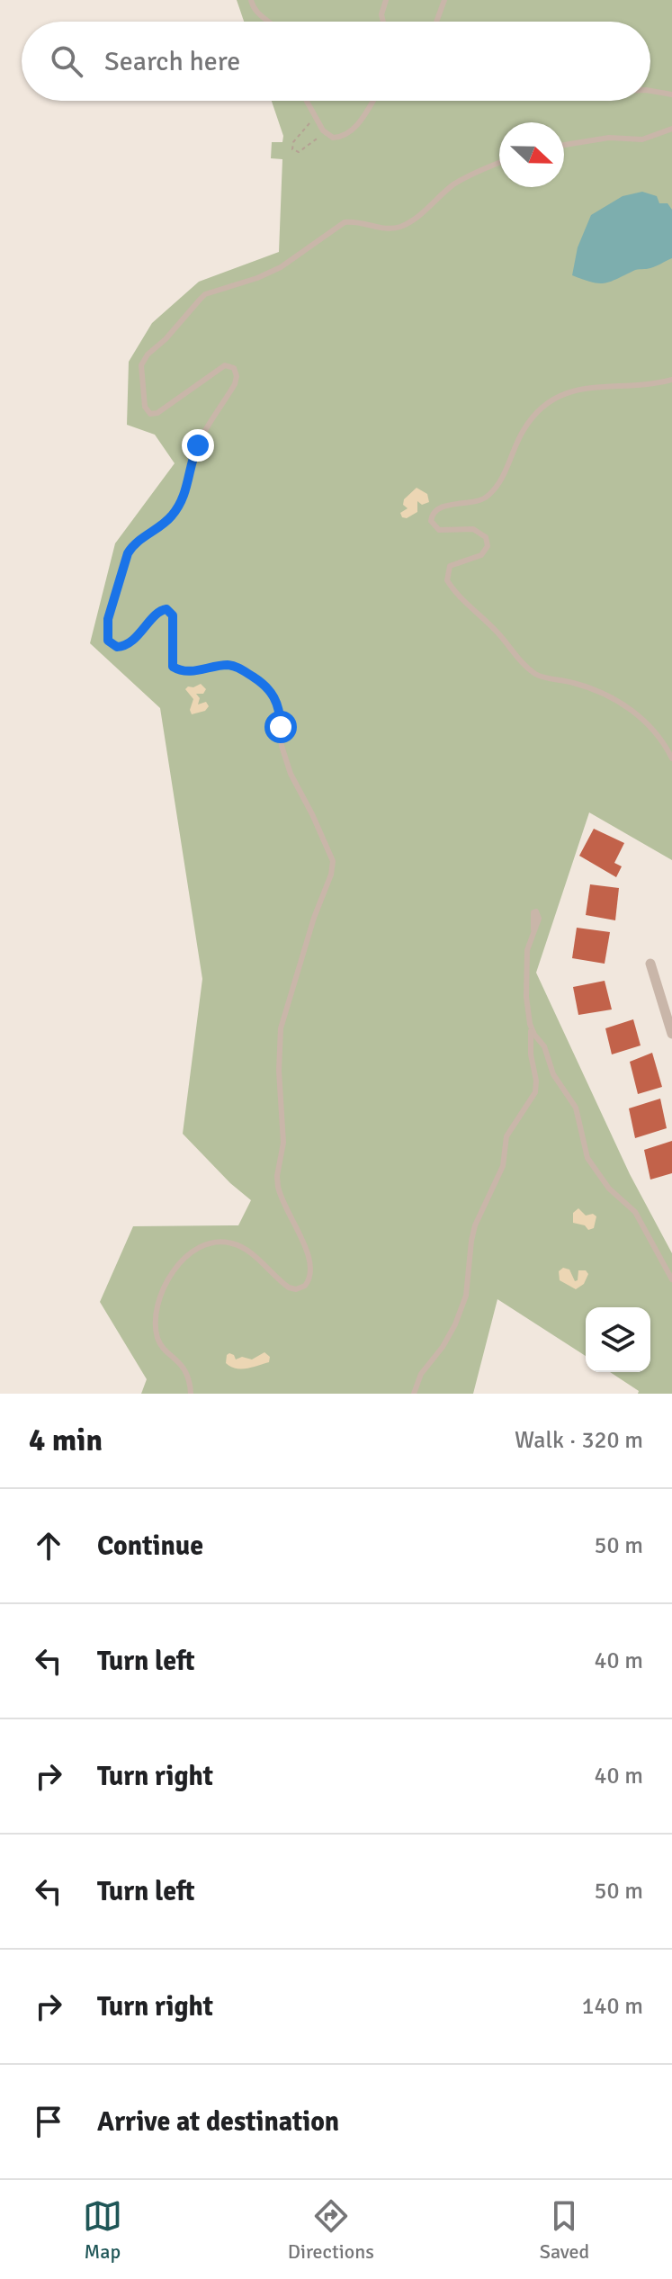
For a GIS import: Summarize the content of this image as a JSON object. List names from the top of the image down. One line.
{"north":"right","page":{"search":"Search here","heading":["4 min","Walk · 320 m"],"list":[["Continue","50 m"],["Turn left","40 m"],["Turn right","40 m"],["Turn left","50 m"],["Turn right","140 m"],"Arrive at destination"],"nav":["Map","Directions","Saved"]}}
